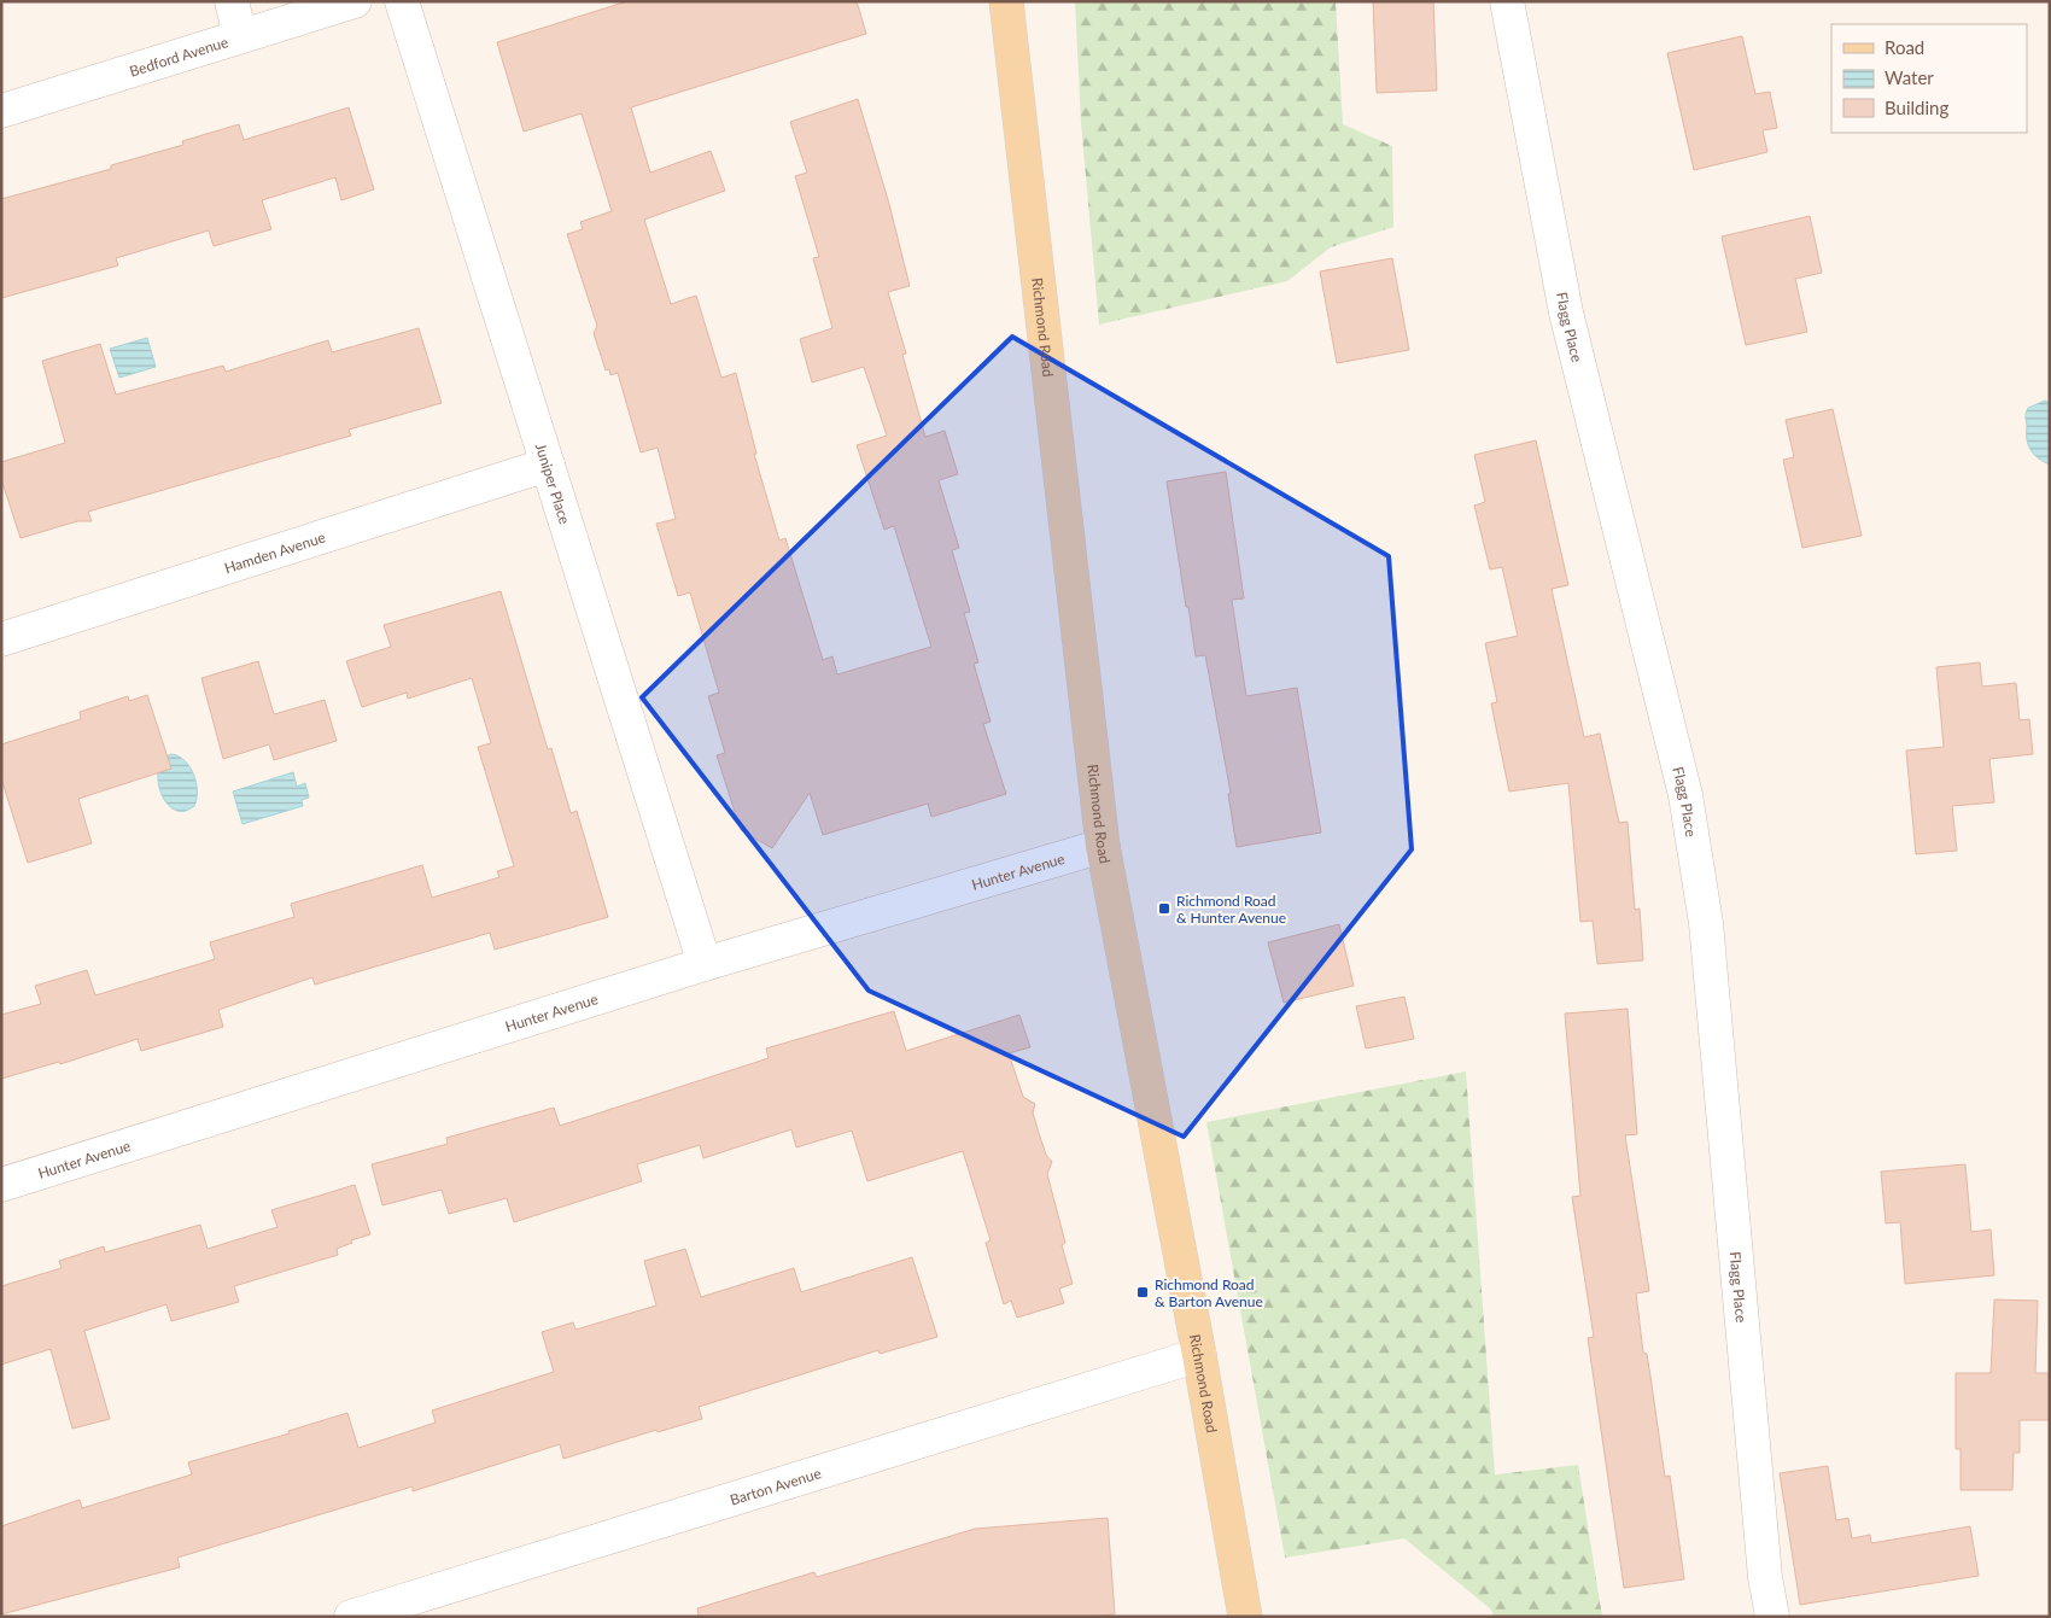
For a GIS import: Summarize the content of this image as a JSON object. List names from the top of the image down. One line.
{"streets":{"main road":["Richmond Road"],"street":["Bedford Avenue","Flagg Place","Juniper Place","Hamden Avenue","Hunter Avenue","Barton Avenue"]},"crossings":[["Richmond Road","Hunter Avenue"],["Richmond Road","Barton Avenue"],["Juniper Place","Hamden Avenue"],["Juniper Place","Hunter Avenue"]],"places":{"transit":["Richmond Road & Hunter Avenue","Richmond Road & Barton Avenue"]},"legend":["Road","Water","Building"]}
